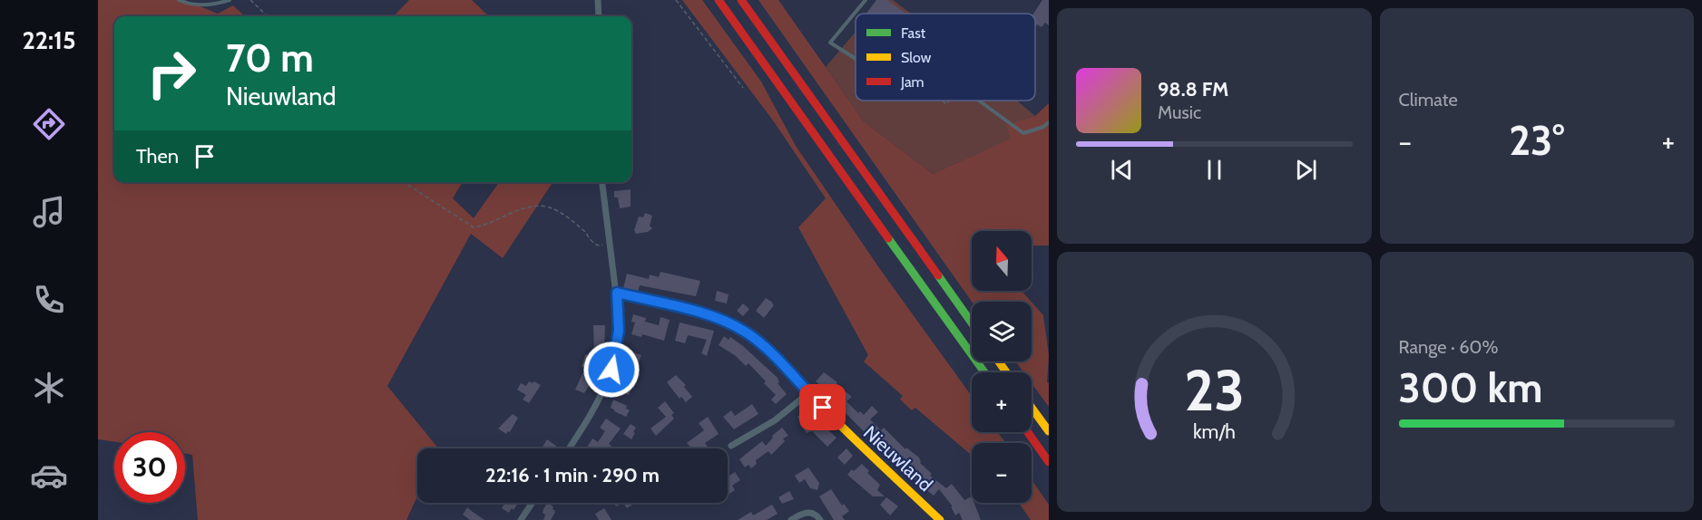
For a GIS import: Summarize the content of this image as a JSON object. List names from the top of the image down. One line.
{"streets":{"main road":["Nieuwland"]},"legend":["Fast","Slow","Jam"],"north":"top","page":{"tabs":"22:15","tile":["Climate",["Range · 60%","300 km"]],"turn":["70 m","Nieuwland"],"song":["98.8 FM","Music"],"heat":["−","23°","+"],"then":"Then","map_buttons":["+","−"],"limit":"30","trip":"22:16 · 1 min · 290 m","gauge":["23","km/h"]}}
